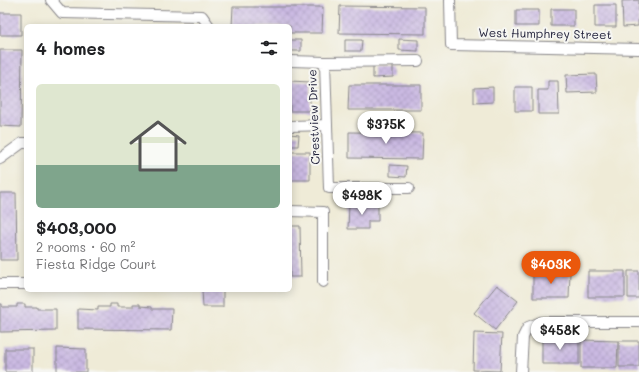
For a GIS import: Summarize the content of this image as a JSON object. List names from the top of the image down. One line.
{"streets":{"street":["West Humphrey Street","Crestview Drive"]},"page":{"heading":"4 homes","list":[{"name":"$403,000","note":"2 rooms · 60 m² · Fiesta Ridge Court"}],"price":["$375K","$498K","$403K","$458K"]}}
